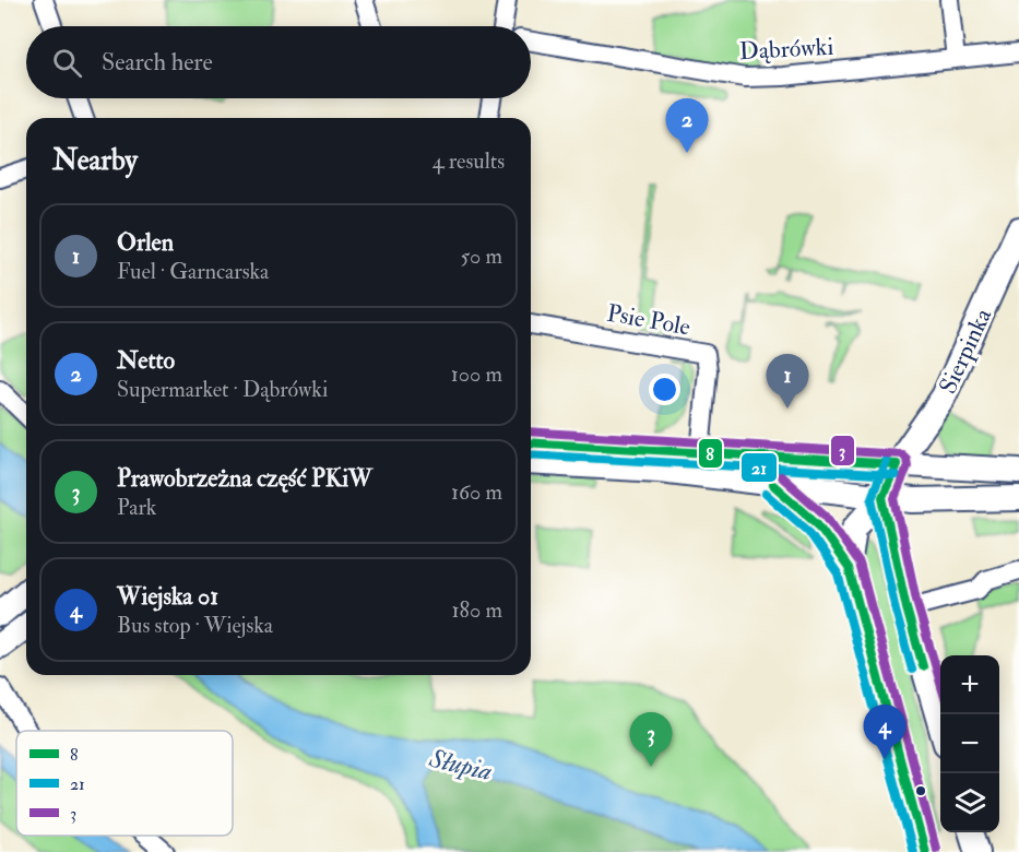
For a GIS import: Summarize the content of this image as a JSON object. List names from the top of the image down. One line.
{"streets":{"main road":["Sierpinka"],"street":["Dąbrówki","Psie Pole"]},"water":["Słupia"],"lines":["transit line 3","transit line 8","transit line 21"],"legend":["8","21","3"],"page":{"search":"Search here","pins":["2","1","4","3"],"heading":["Nearby","4 results"],"list":[{"mark":"1","name":"Orlen","note":"Fuel · Garncarska","value":"50 m"},{"mark":"2","name":"Netto","note":"Supermarket · Dąbrówki","value":"100 m"},{"mark":"3","name":"Prawobrzeżna część PKiW","note":"Park","value":"160 m"},{"mark":"4","name":"Wiejska 01","note":"Bus stop · Wiejska","value":"180 m"}],"map_buttons":["+","−"]}}
